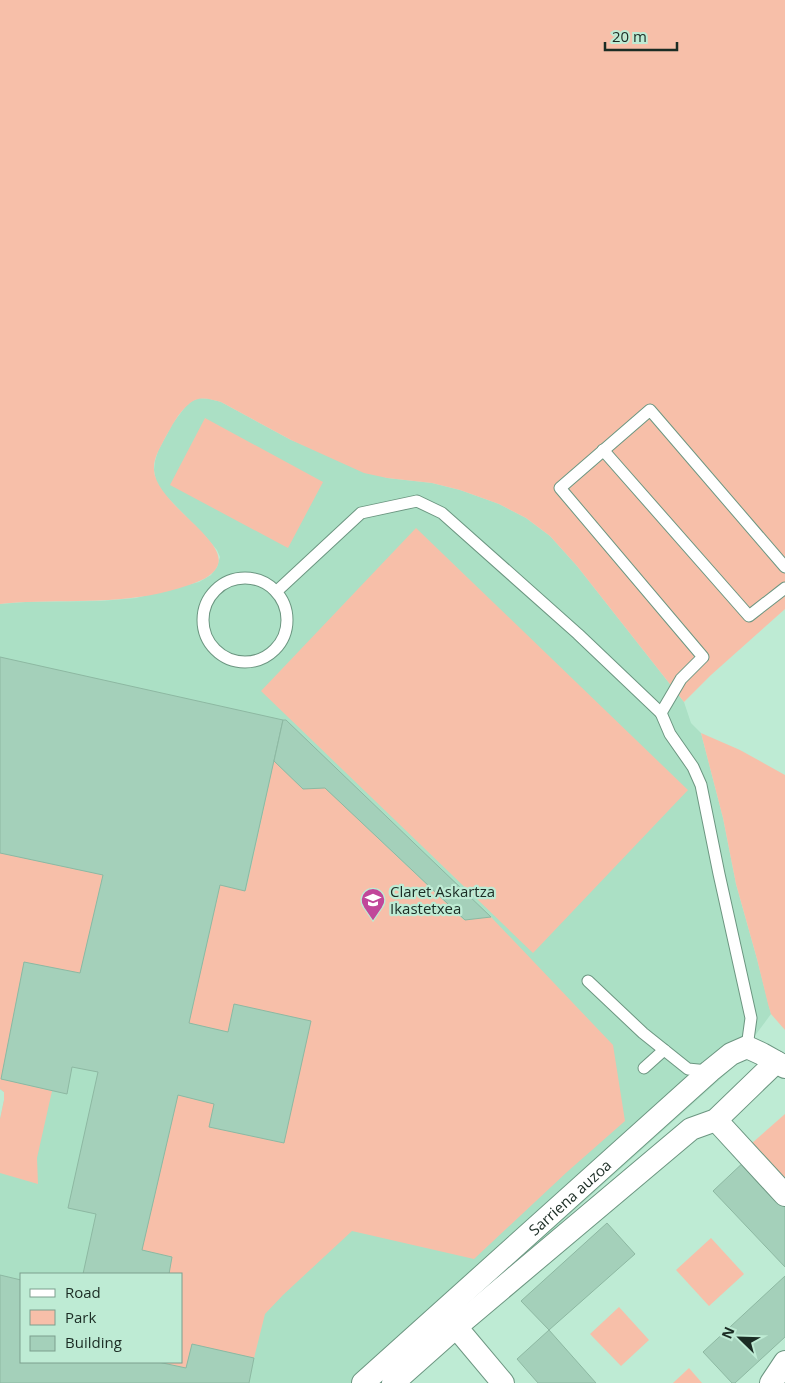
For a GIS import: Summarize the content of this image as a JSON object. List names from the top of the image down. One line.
{"streets":{"street":["Sarriena auzoa"]},"places":{"school or university":["Claret Askartza Ikastetxea"]},"legend":["Road","Park","Building"],"scale_bar":"20 m","north":"top left"}
